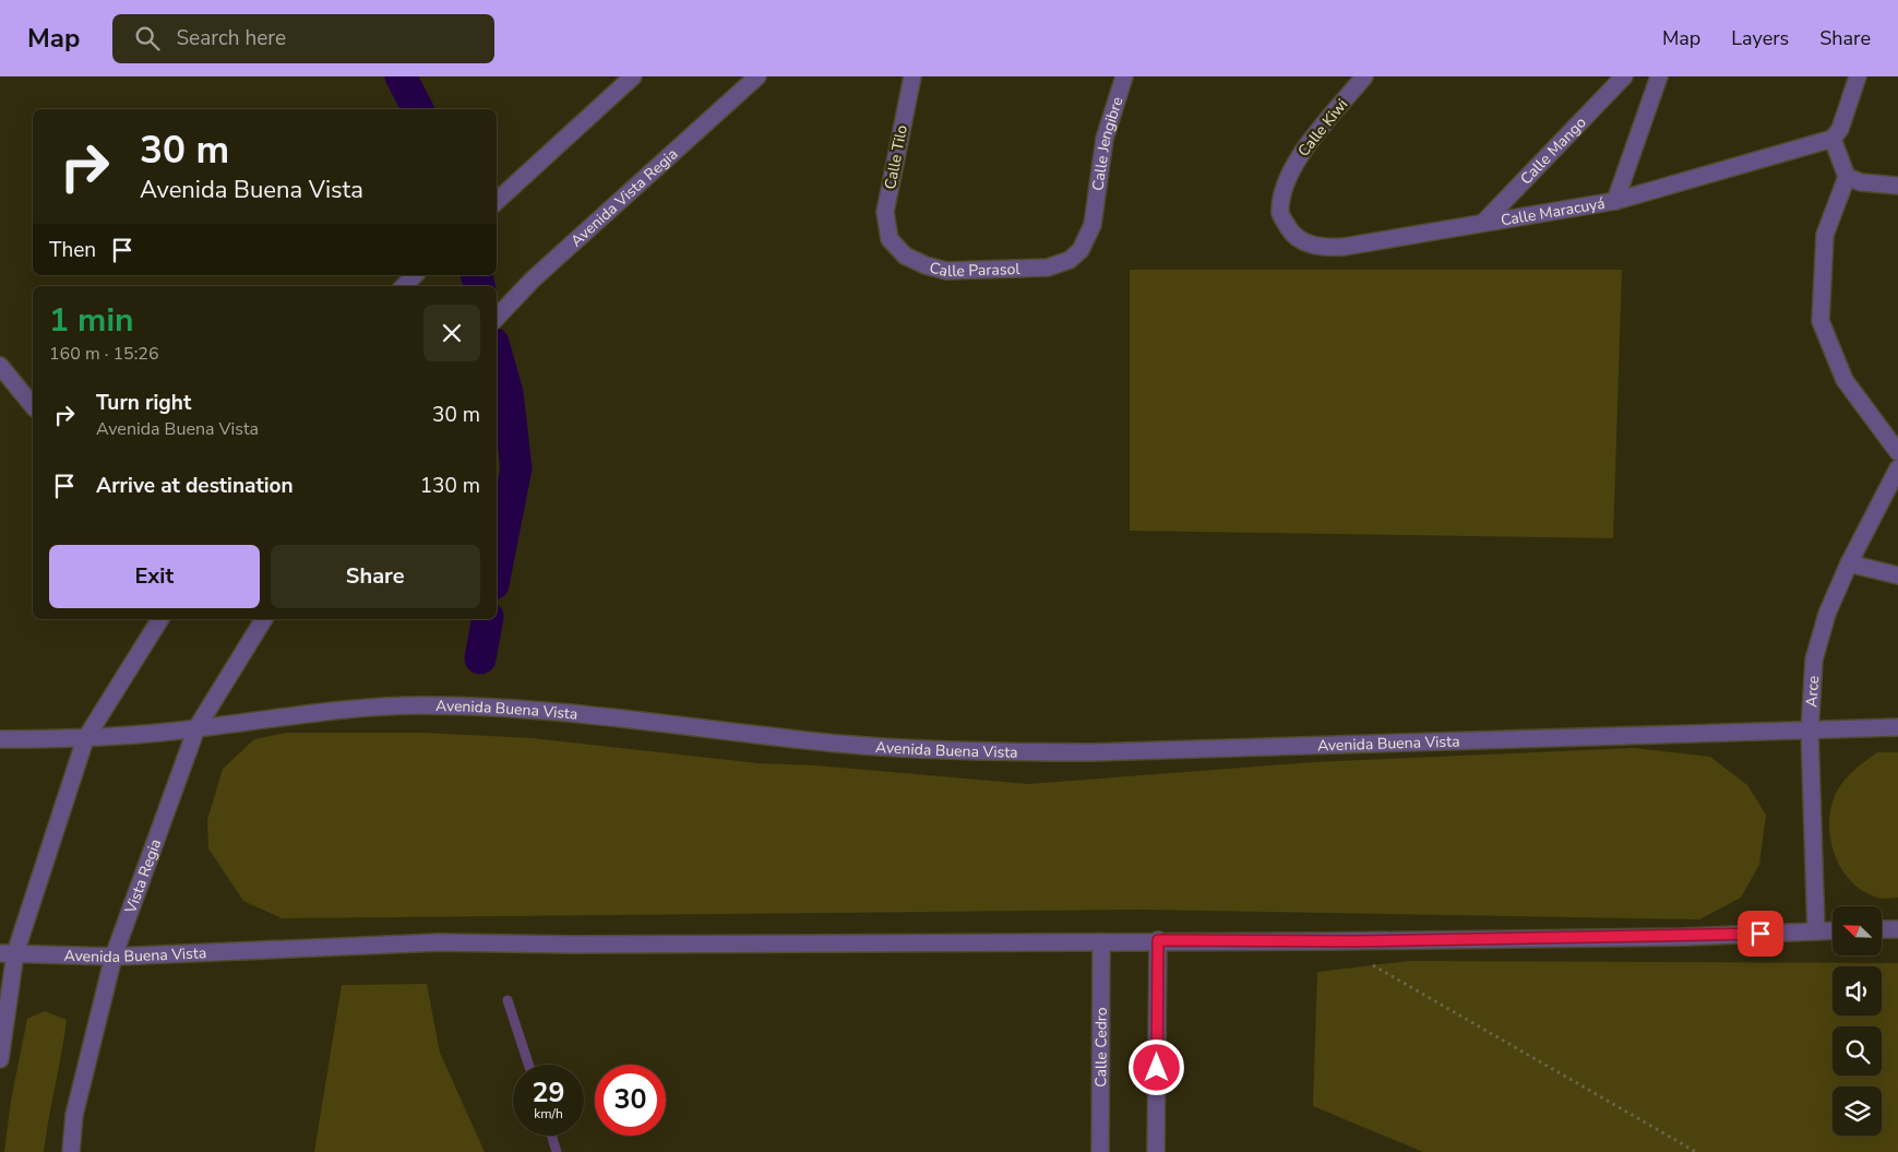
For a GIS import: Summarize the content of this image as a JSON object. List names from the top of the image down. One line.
{"streets":{"street":["Calle Kiwi","Calle Jengibre","Calle Mango","Calle Tilo","Avenida Vista Regia","Calle Maracuyá","Calle Parasol","Arce","Avenida Buena Vista","Vista Regia","Calle Cedro"]},"crossings":[["Calle Kiwi","Calle Maracuyá"],["Calle Jengibre","Calle Parasol"],["Calle Mango","Calle Maracuyá"],["Calle Tilo","Calle Parasol"],["Arce","Avenida Buena Vista"],["Avenida Buena Vista","Vista Regia"],["Avenida Buena Vista","Calle Cedro"]],"north":"top left","page":{"header":"Map","search":"Search here","nav":["Map","Layers","Share"],"turn":["30 m","Avenida Buena Vista"],"then":"Then","heading":["1 min","160 m · 15:26"],"list":[{"name":"Turn right","note":"Avenida Buena Vista","value":"30 m"},{"name":"Arrive at destination","value":"130 m"}],"buttons":["Exit","Share"],"speed":"29 km/h","limit":"30"}}
